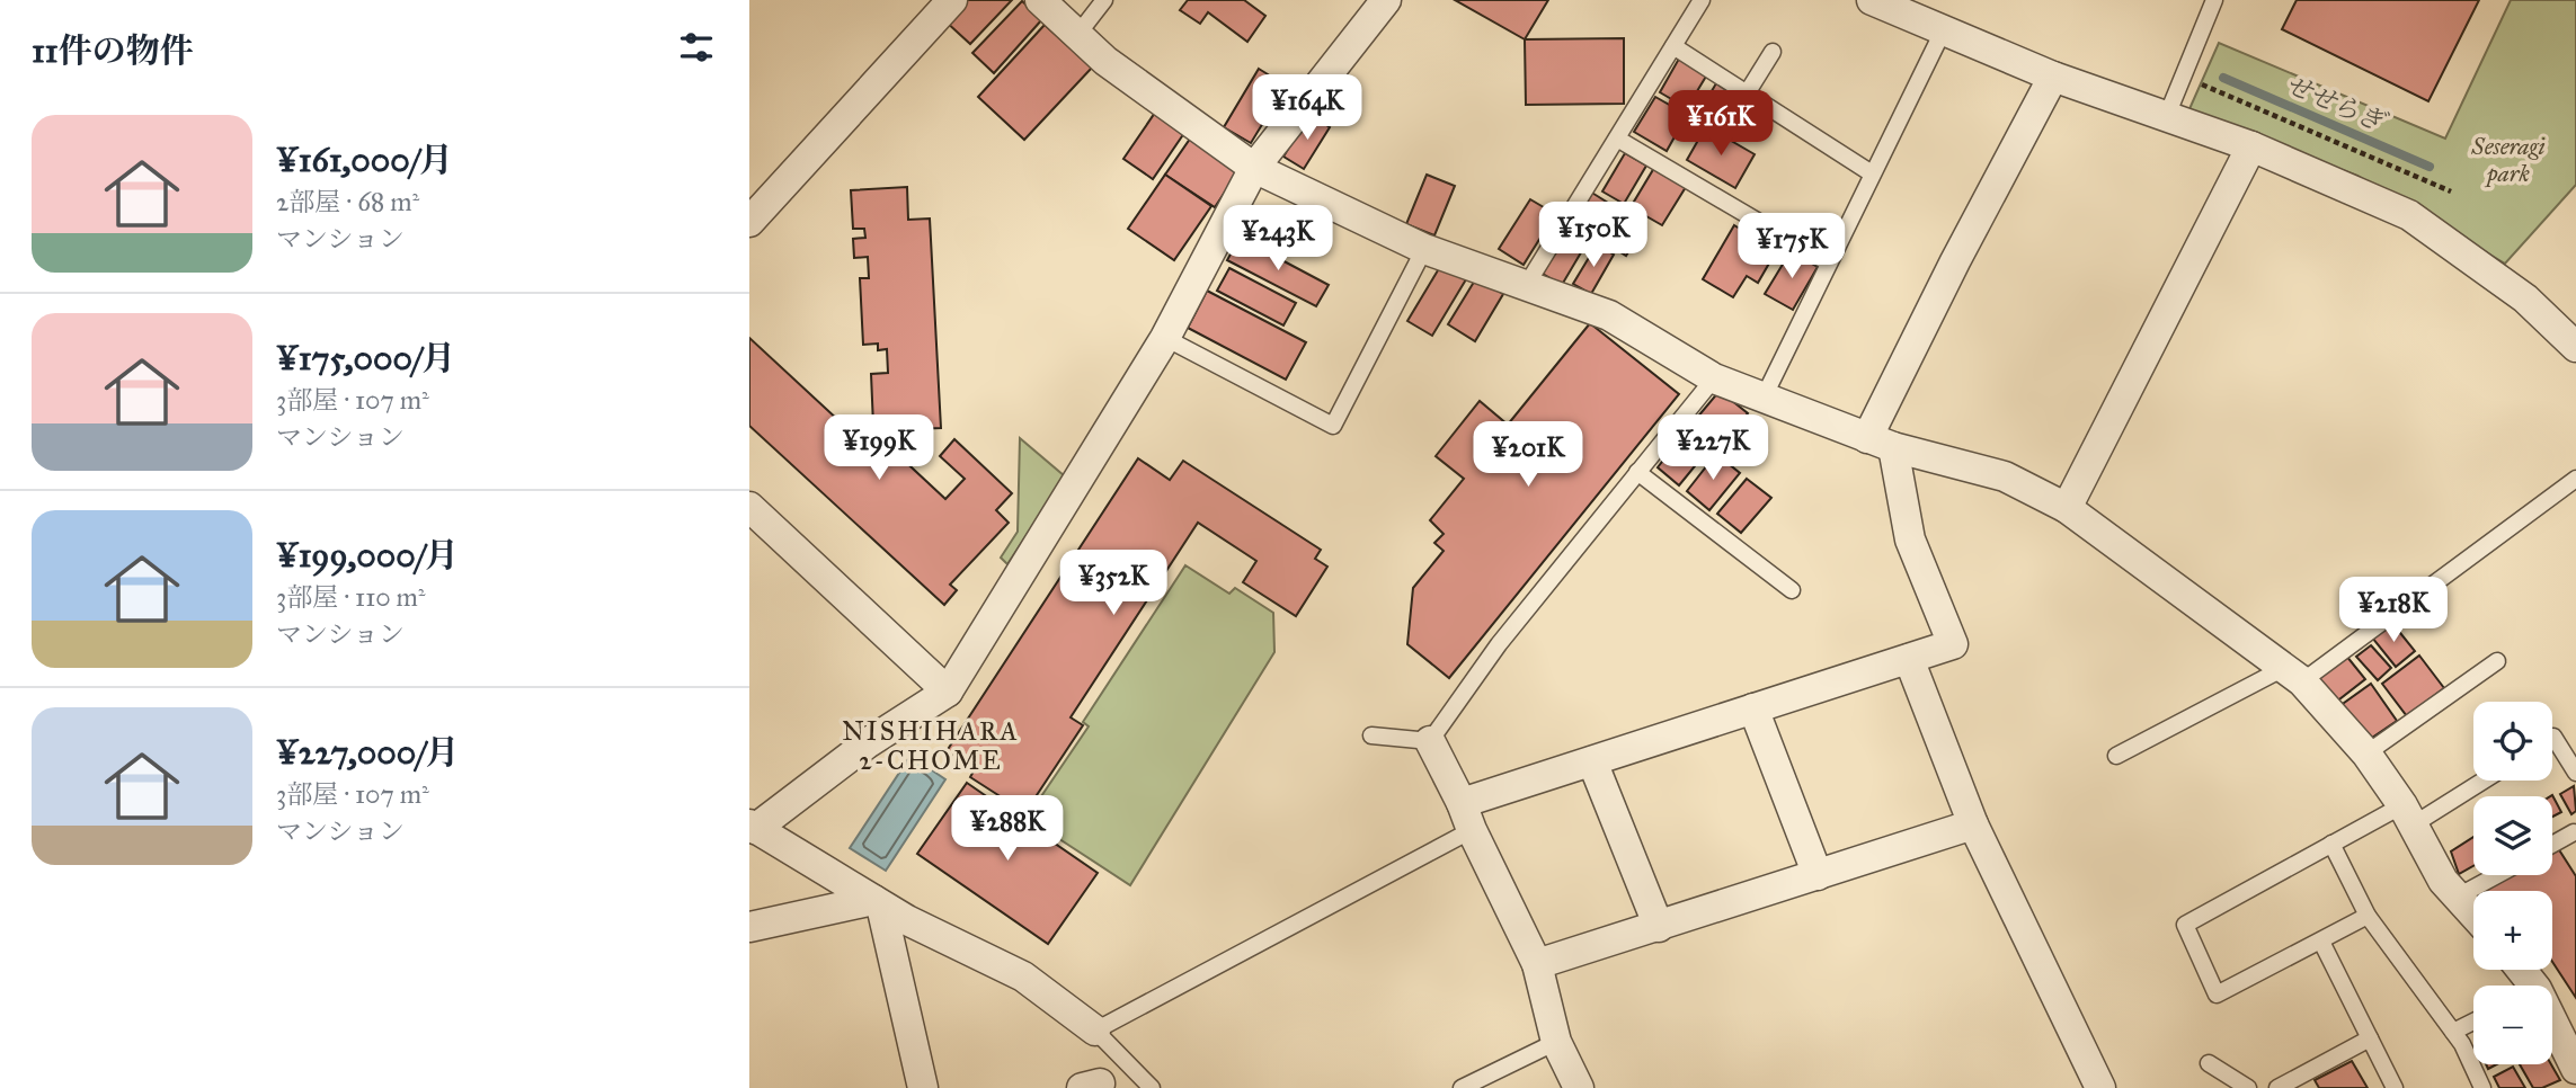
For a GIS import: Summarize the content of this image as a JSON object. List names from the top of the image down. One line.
{"districts":["NISHIHARA 2-CHOME"],"water":["せせらぎ"],"parks":["Seseragi park"],"page":{"heading":"11件の物件","price":["¥164K","¥161K","¥150K","¥243K","¥175K","¥199K","¥227K","¥201K","¥352K","¥218K","¥288K"],"list":[{"name":"¥161,000/月","note":"2部屋 · 68 m² · マンション"},{"name":"¥175,000/月","note":"3部屋 · 107 m² · マンション"},{"name":"¥199,000/月","note":"3部屋 · 110 m² · マンション"},{"name":"¥227,000/月","note":"3部屋 · 107 m² · マンション"}],"map_buttons":["+","−"]}}
